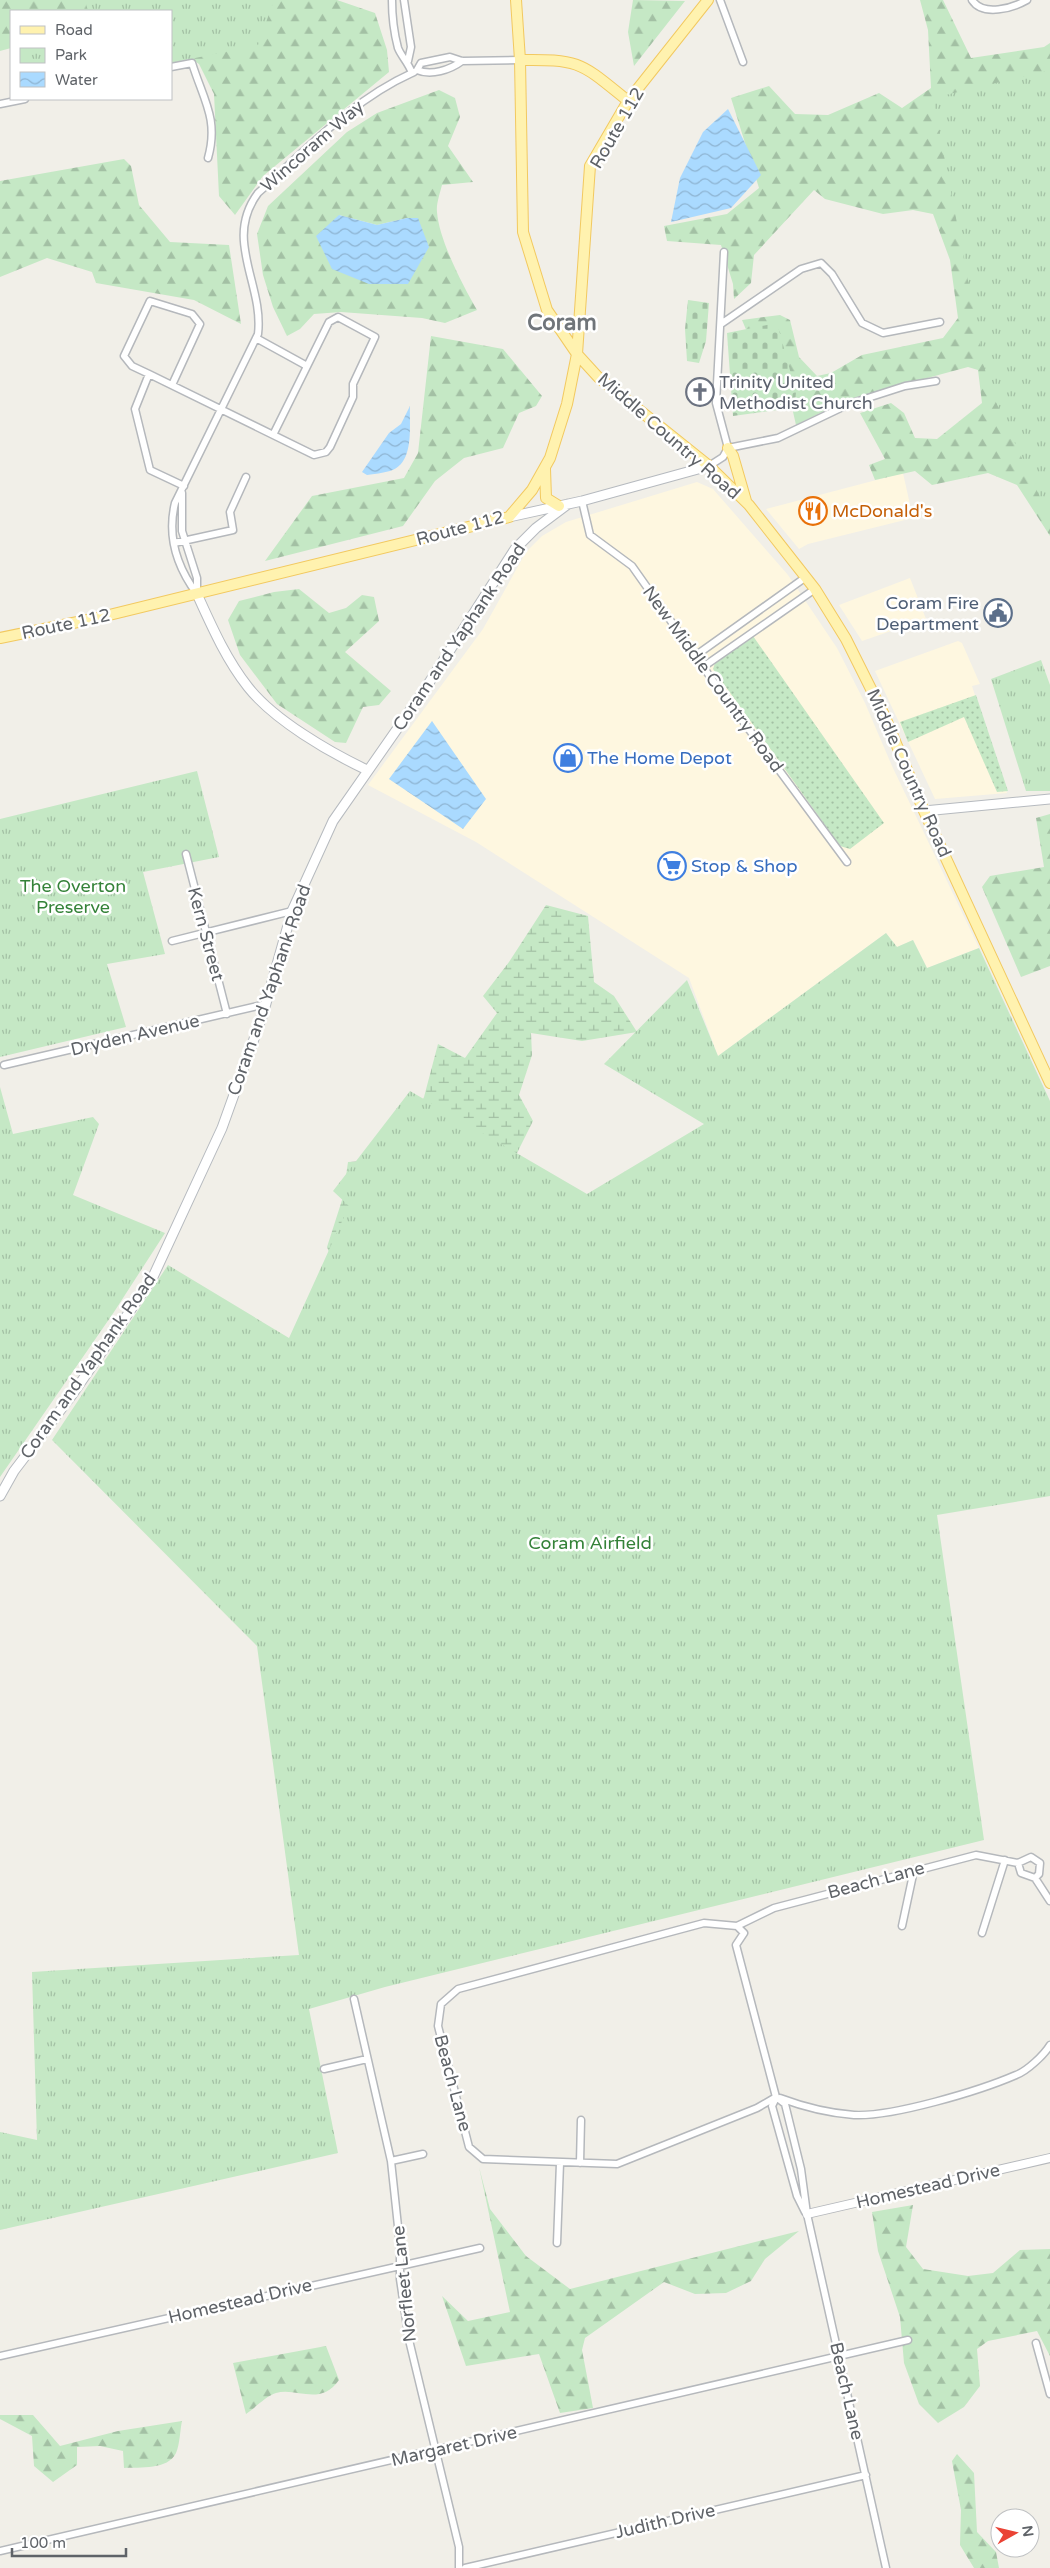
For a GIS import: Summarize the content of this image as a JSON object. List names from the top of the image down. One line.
{"streets":{"main road":["Route 112","Middle Country Road","Coram and Yaphank Road"],"street":["Wincoram Way","New Middle Country Road","Kern Street","Dryden Avenue","Beach Lane","Homestead Drive","Norfleet Lane","Margaret Drive","Judith Drive"]},"crossings":[["Route 112","Wincoram Way"],["Route 112","Middle Country Road"],["Wincoram Way","Middle Country Road"],["Coram and Yaphank Road","Dryden Avenue"],["Kern Street","Dryden Avenue"],["Beach Lane","Homestead Drive"],["Beach Lane","Margaret Drive"],["Beach Lane","Judith Drive"],["Homestead Drive","Norfleet Lane"],["Norfleet Lane","Margaret Drive"]],"districts":["Coram"],"parks":["The Overton Preserve","Coram Airfield"],"places":{"church":["Trinity United Methodist Church"],"restaurant":["McDonald's"],"public building":["Coram Fire Department"],"shop":["The Home Depot"],"supermarket":["Stop & Shop"]},"legend":["Road","Park","Water"],"scale_bar":"100 m","north":"right"}
